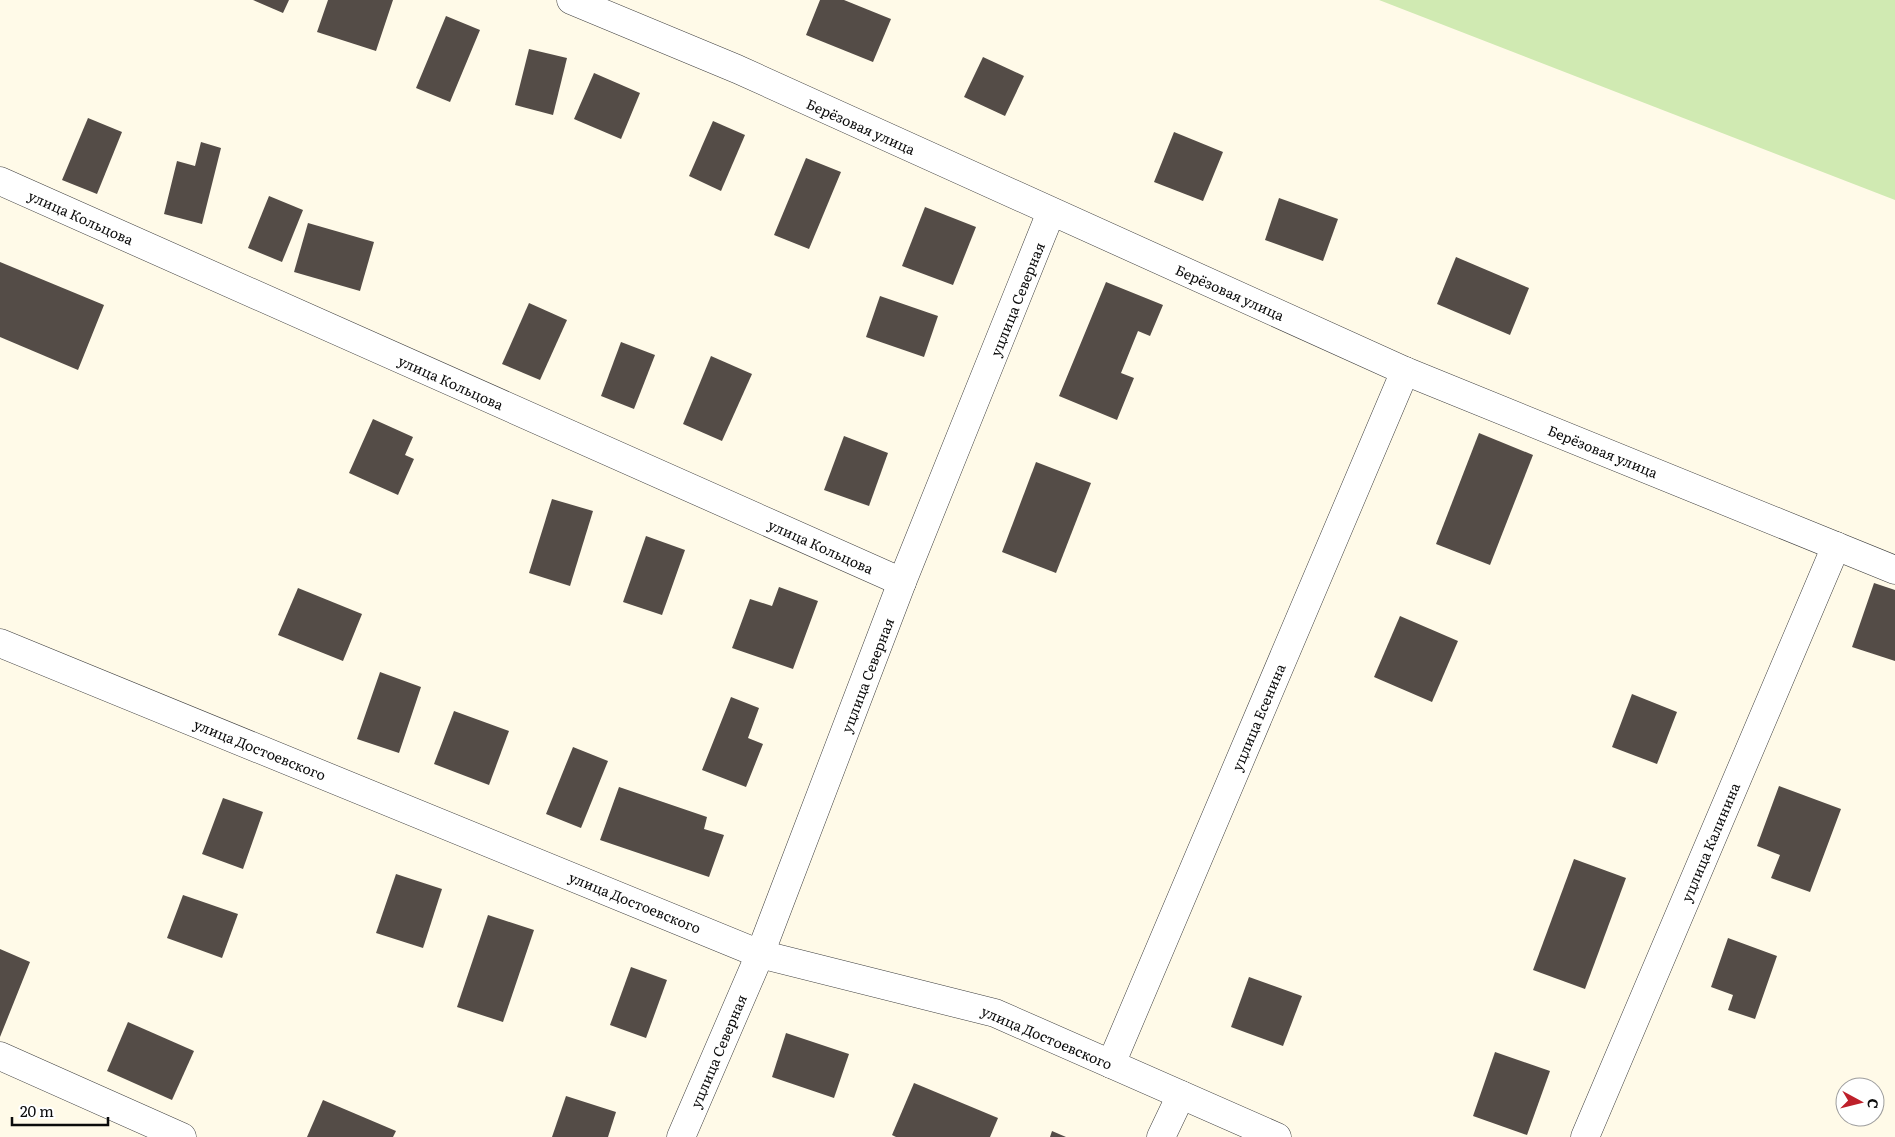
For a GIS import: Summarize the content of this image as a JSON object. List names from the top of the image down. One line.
{"streets":{"street":["Берёзовая улица","улица Кольцова","уцлица Северная","уцлица Есенина","улица Достоевского","уцлица Калинина"]},"crossings":[["Берёзовая улица","уцлица Северная"],["Берёзовая улица","уцлица Есенина"],["Берёзовая улица","уцлица Калинина"],["улица Кольцова","уцлица Северная"],["уцлица Северная","улица Достоевского"],["уцлица Есенина","улица Достоевского"]],"scale_bar":"20 m","north":"right"}
